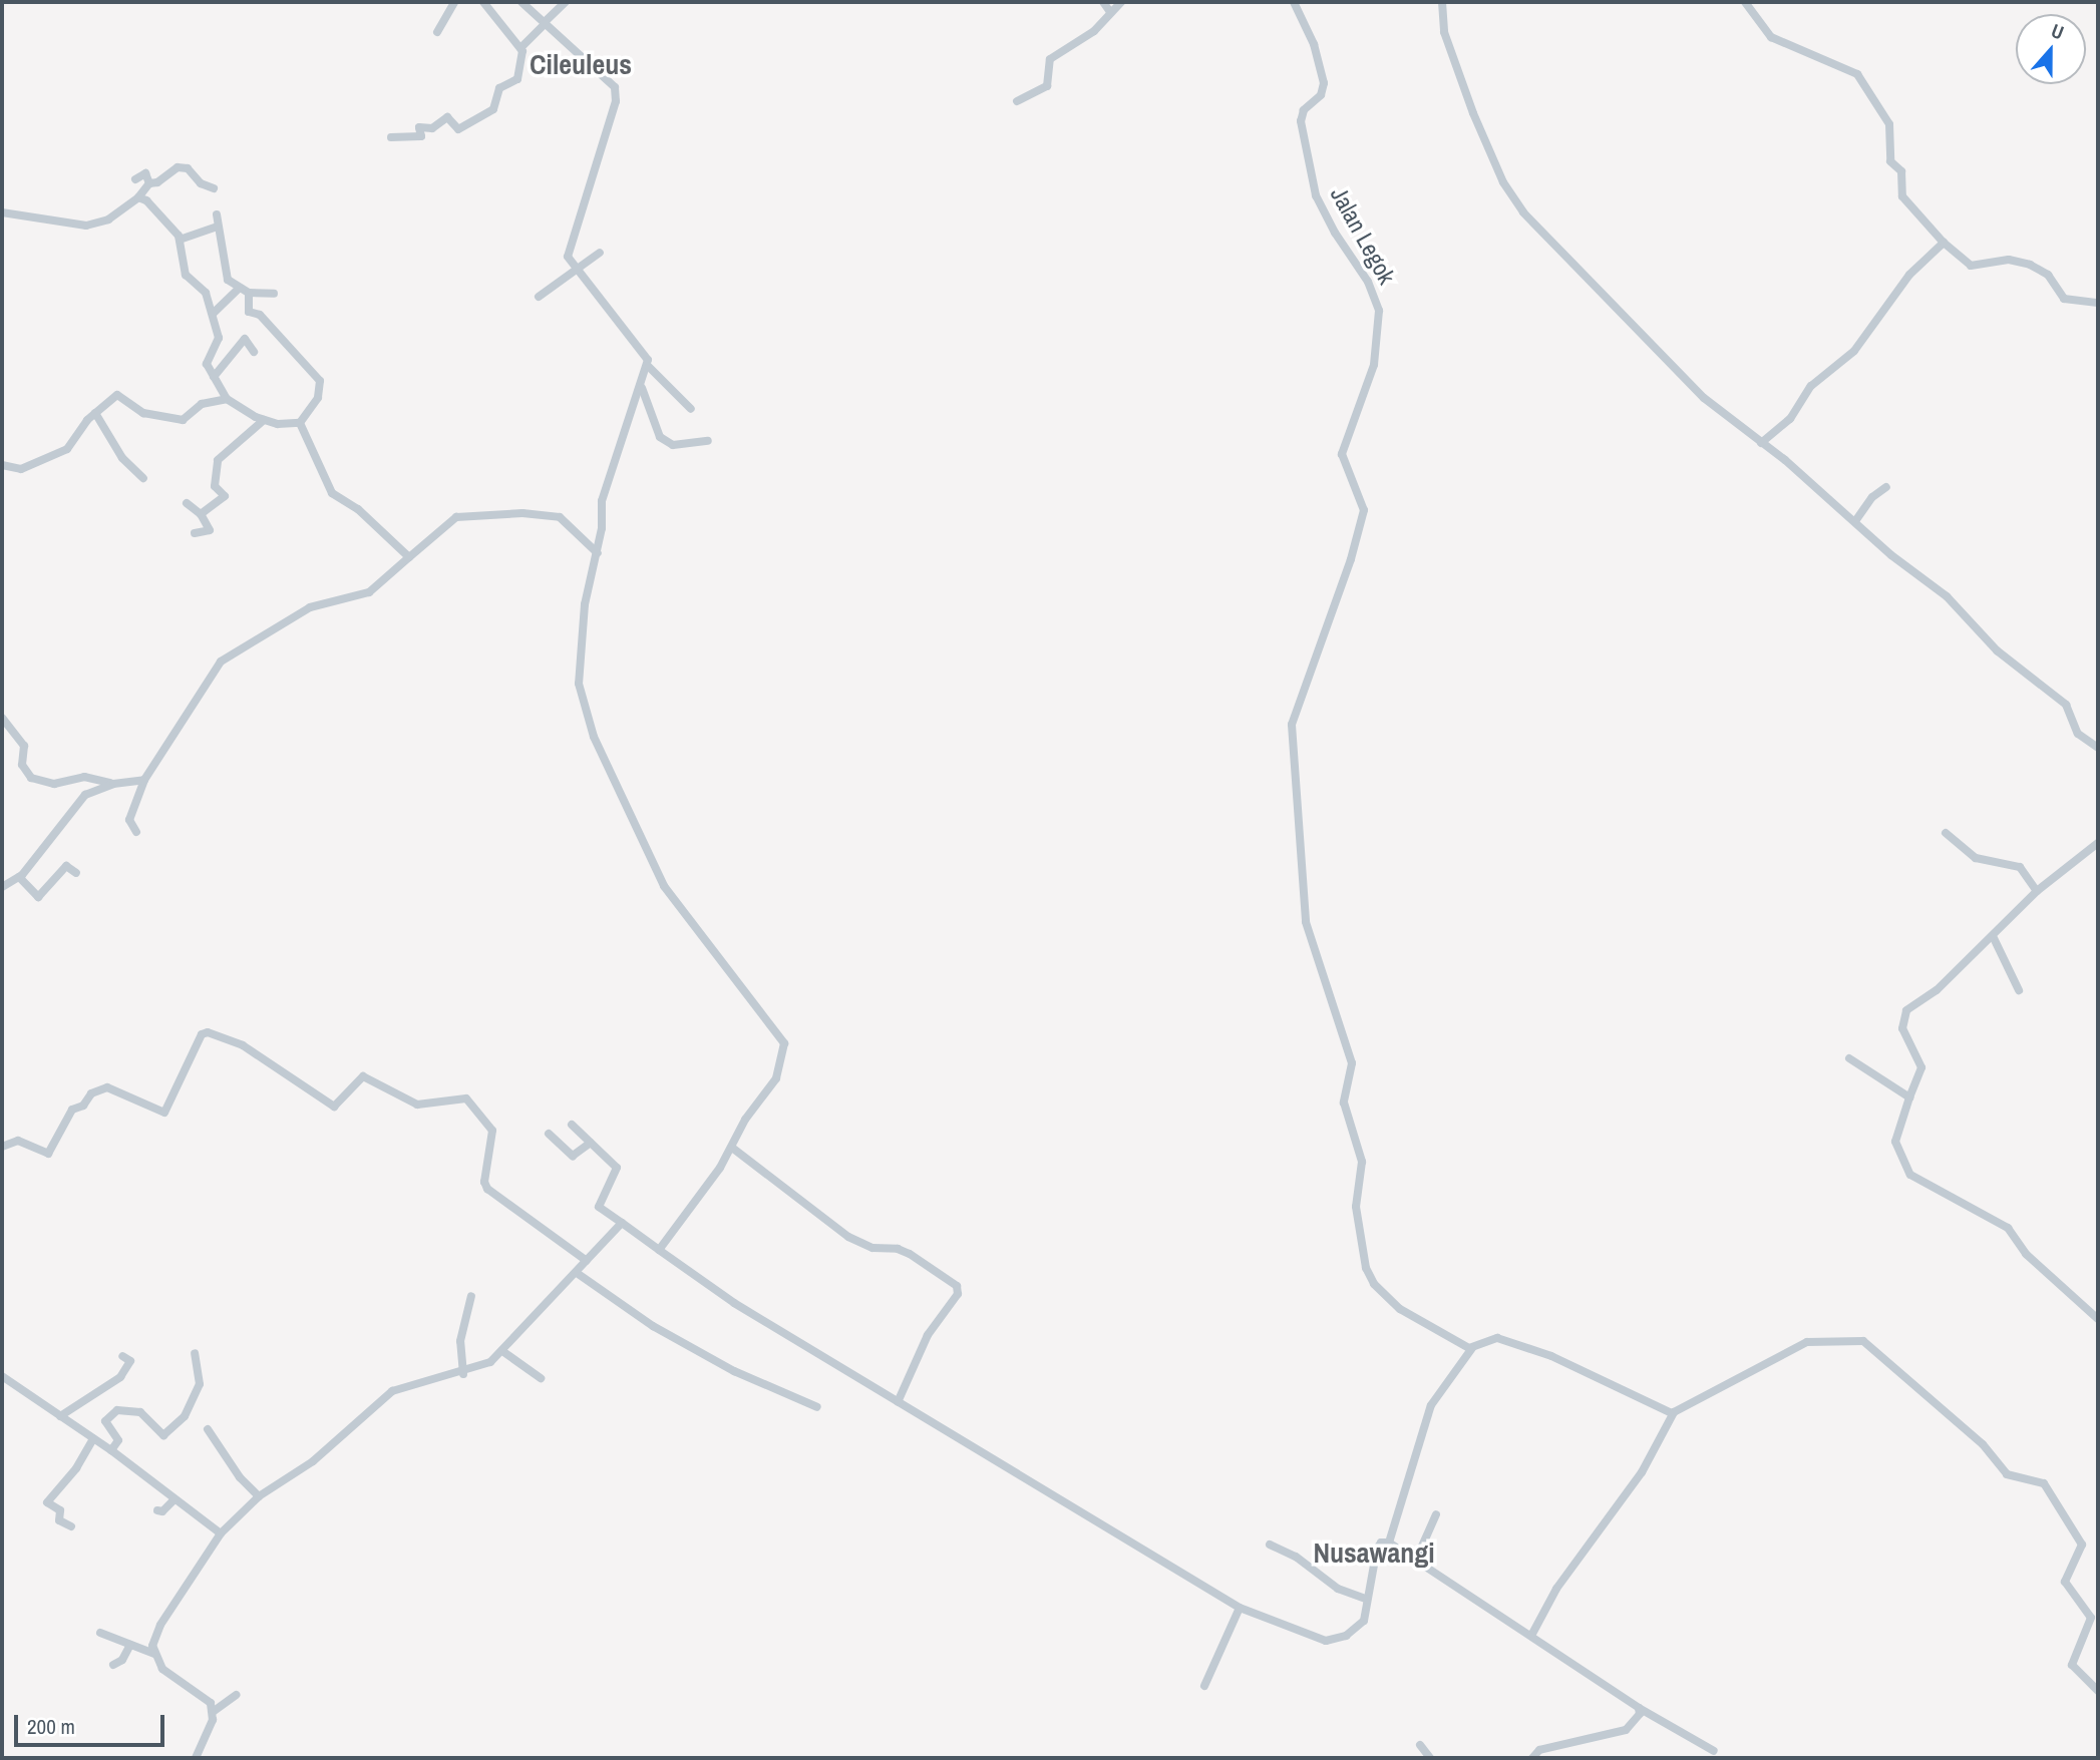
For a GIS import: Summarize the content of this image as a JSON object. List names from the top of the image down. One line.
{"streets":{"street":["Jalan Legok"]},"districts":["Cileuleus","Nusawangi"],"scale_bar":"200 m","north":"top"}
